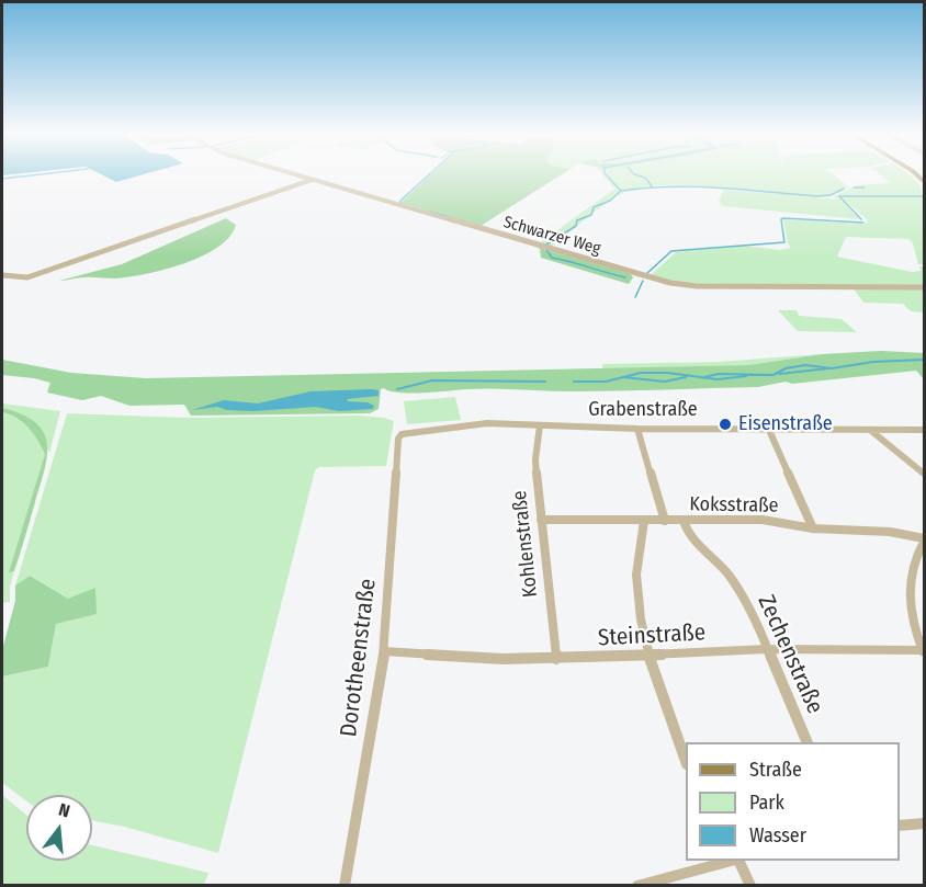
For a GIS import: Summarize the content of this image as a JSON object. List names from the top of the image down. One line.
{"streets":{"street":["Schwarzer Weg","Grabenstraße","Koksstraße","Kohlenstraße","Steinstraße","Zechenstraße","Dorotheenstraße"]},"crossings":[["Grabenstraße","Kohlenstraße"],["Grabenstraße","Dorotheenstraße"],["Koksstraße","Kohlenstraße"],["Koksstraße","Zechenstraße"],["Kohlenstraße","Steinstraße"],["Steinstraße","Zechenstraße"],["Steinstraße","Dorotheenstraße"]],"places":["Eisenstraße"],"legend":["Straße","Park","Wasser"],"north":"top"}
